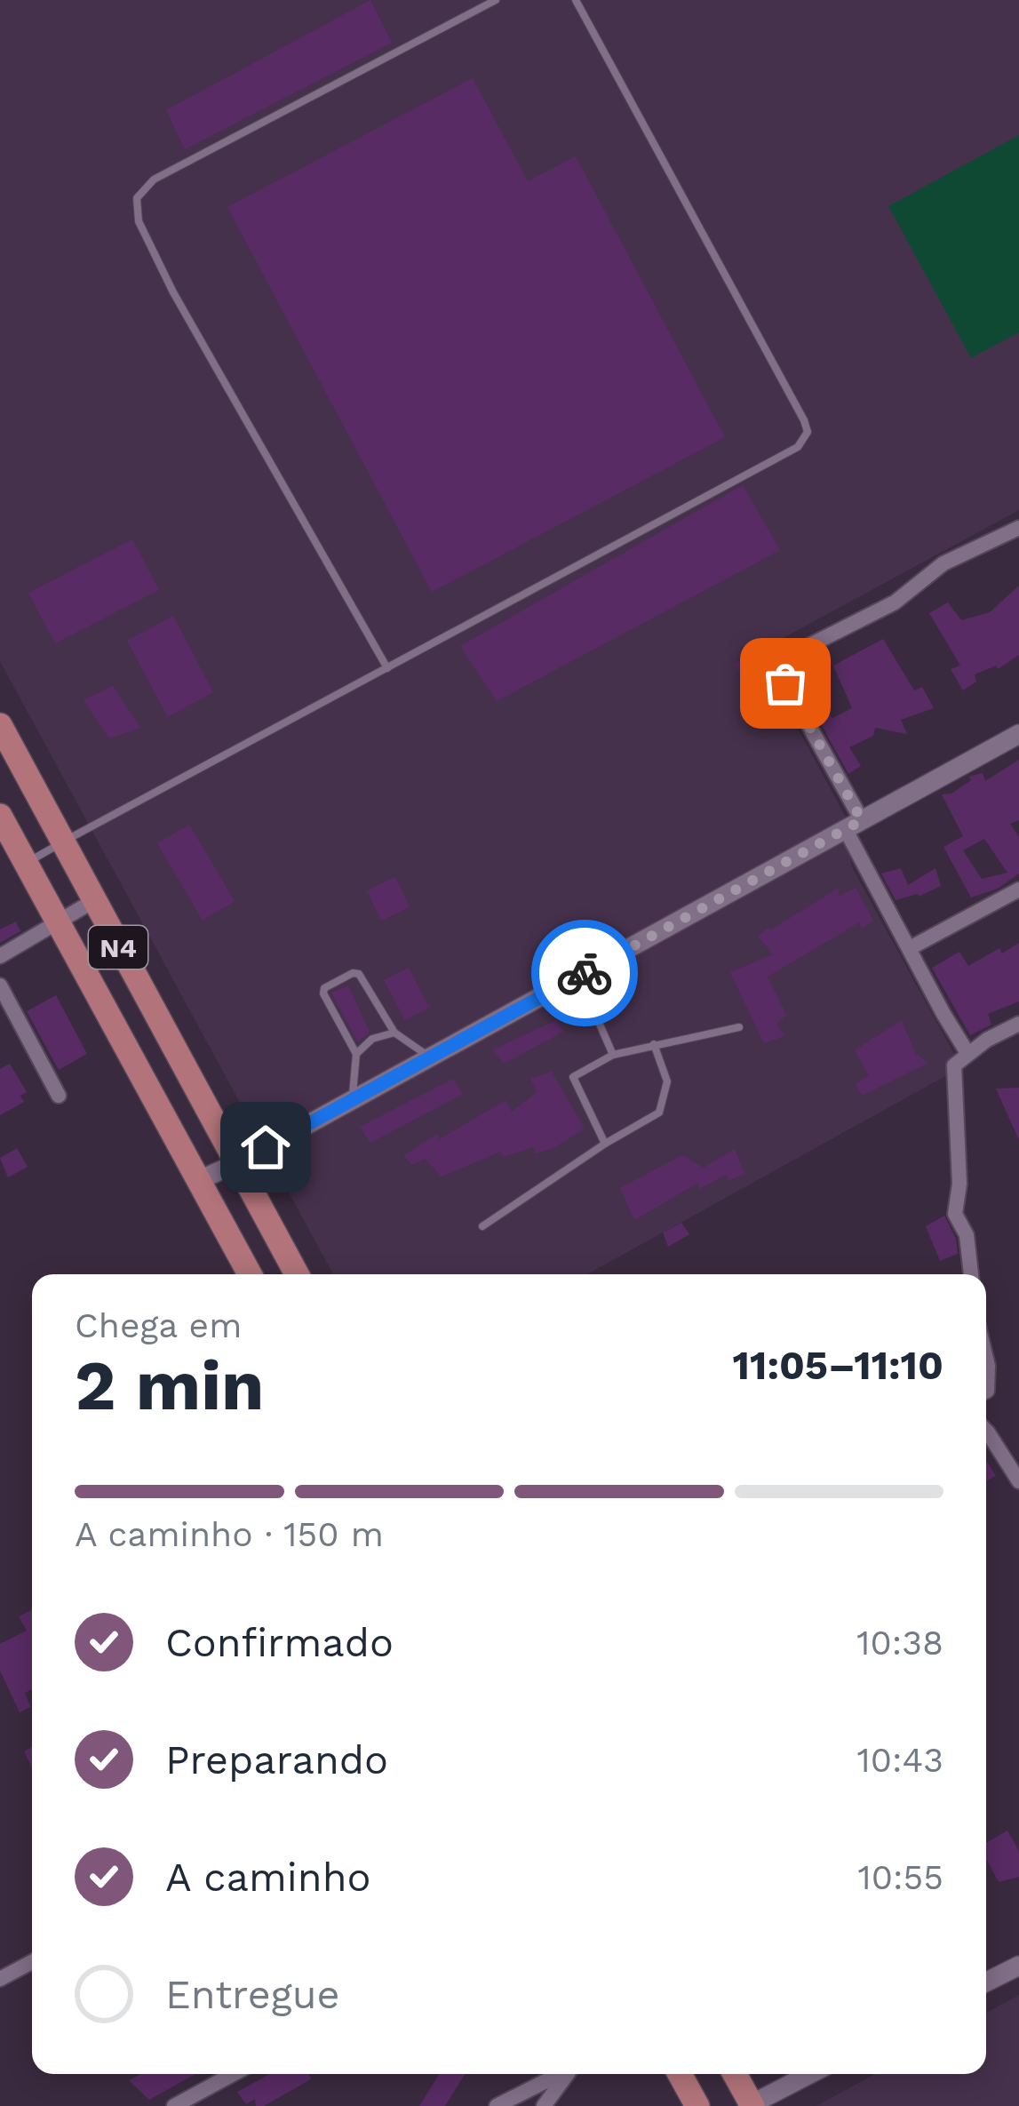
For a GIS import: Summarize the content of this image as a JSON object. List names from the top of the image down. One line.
{"streets":{"highway":["N4"]},"page":{"heading":["2 min","Chega em","11:05–11:10"],"bar":"A caminho · 150 m","list":[["Confirmado","10:38"],["Preparando","10:43"],["A caminho","10:55"],"Entregue"]}}
